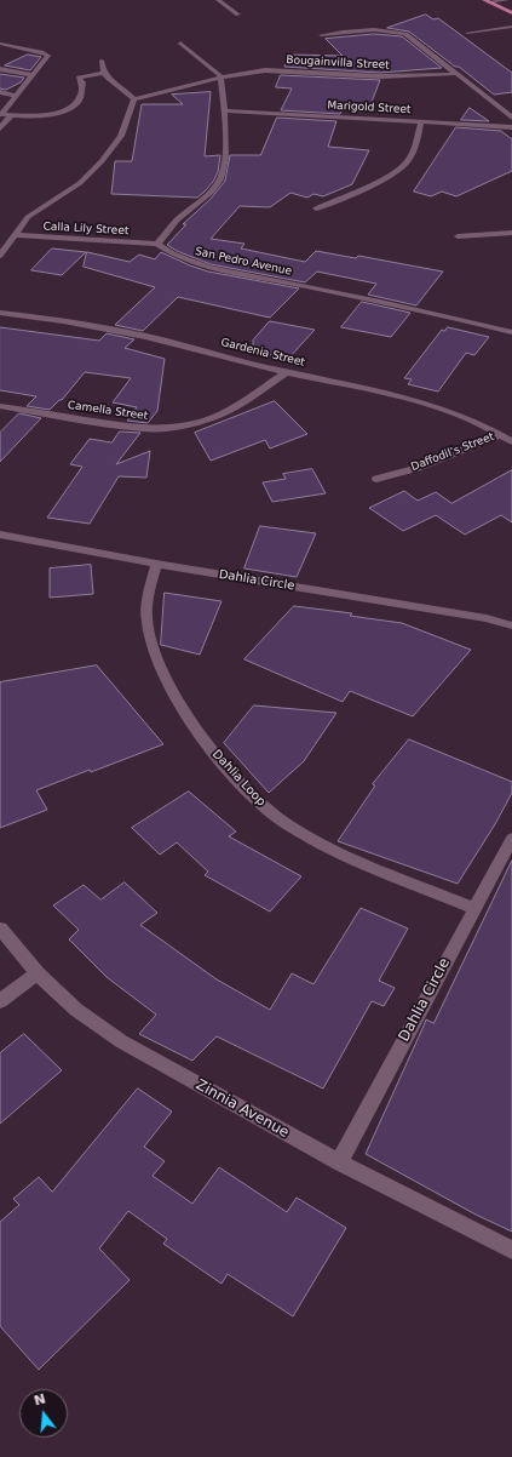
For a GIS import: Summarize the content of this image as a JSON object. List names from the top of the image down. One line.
{"streets":{"street":["Bougainvilla Street","Marigold Street","Calla Lily Street","San Pedro Avenue","Gardenia Street","Camella Street","Daffodil’s Street","Dahlia Circle","Dahlia Loop","Zinnia Avenue"]},"crossings":[["Calla Lily Street","San Pedro Avenue"],["Gardenia Street","Camella Street"],["Gardenia Street","Daffodil’s Street"],["Dahlia Circle","Dahlia Loop"],["Dahlia Circle","Zinnia Avenue"]],"north":"top"}
